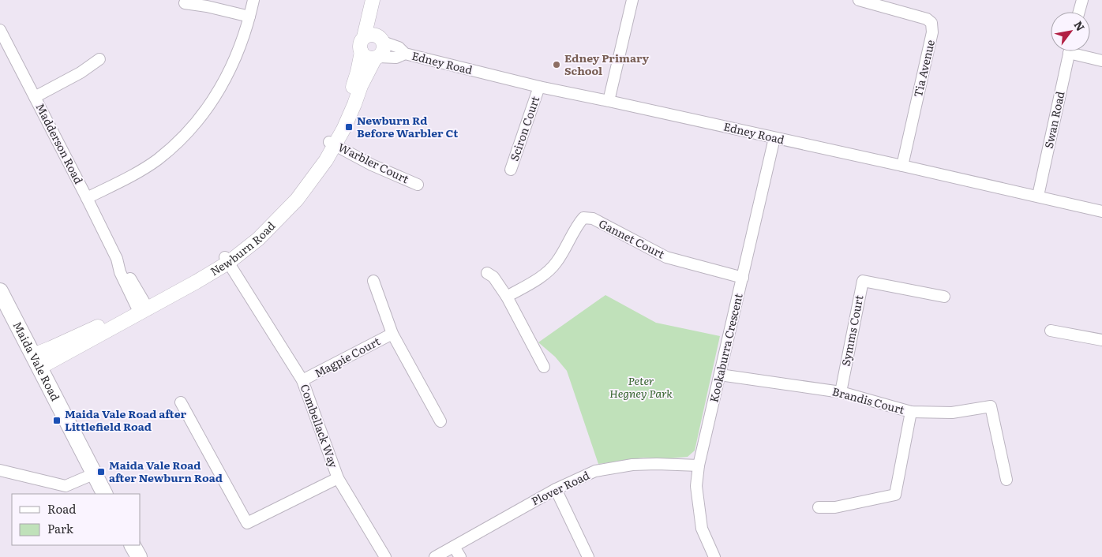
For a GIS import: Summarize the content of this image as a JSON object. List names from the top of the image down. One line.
{"streets":{"main road":["Maida Vale Road"],"street":["Edney Road","Tia Avenue","Swan Road","Sciron Court","Madderson Road","Warbler Court","Gannet Court","Newburn Road","Symms Court","Kookaburra Crescent","Magpie Court","Brandis Court","Combellack Way","Plover Road"]},"crossings":[["Edney Road","Tia Avenue"],["Edney Road","Swan Road"],["Edney Road","Sciron Court"],["Edney Road","Newburn Road"],["Edney Road","Kookaburra Crescent"],["Madderson Road","Newburn Road"],["Warbler Court","Newburn Road"],["Gannet Court","Kookaburra Crescent"],["Newburn Road","Maida Vale Road"],["Newburn Road","Combellack Way"],["Symms Court","Brandis Court"],["Kookaburra Crescent","Brandis Court"],["Kookaburra Crescent","Plover Road"],["Magpie Court","Combellack Way"]],"parks":["Peter Hegney Park"],"places":{"other":["Edney Primary School"],"transit":["Newburn Rd Before Warbler Ct","Maida Vale Road after Littlefield Road","Maida Vale Road after Newburn Road"]},"legend":["Road","Park"],"north":"top right"}
